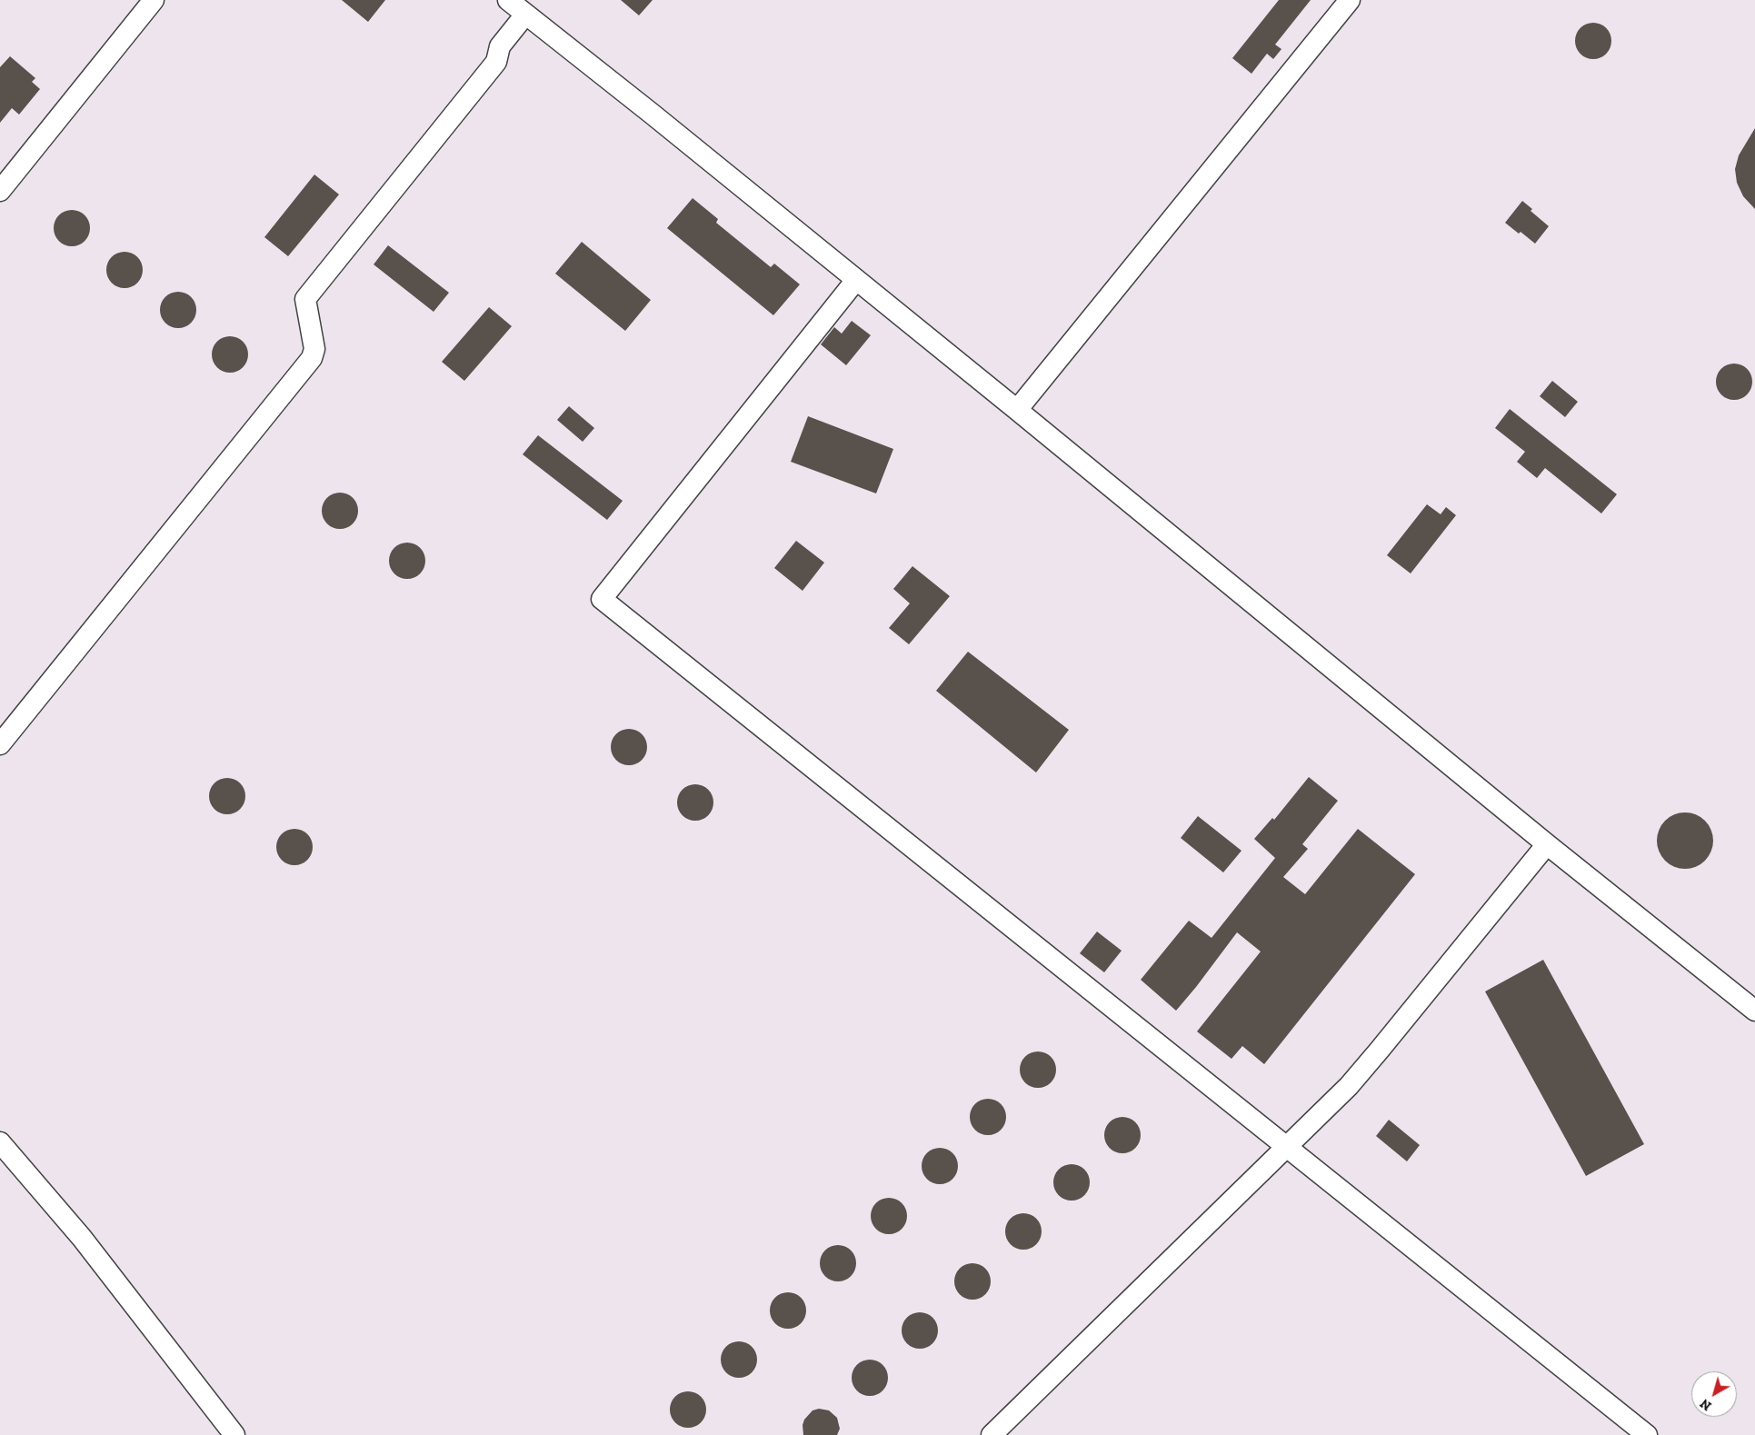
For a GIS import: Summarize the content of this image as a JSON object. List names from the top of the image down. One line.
{"north":"bottom left"}
